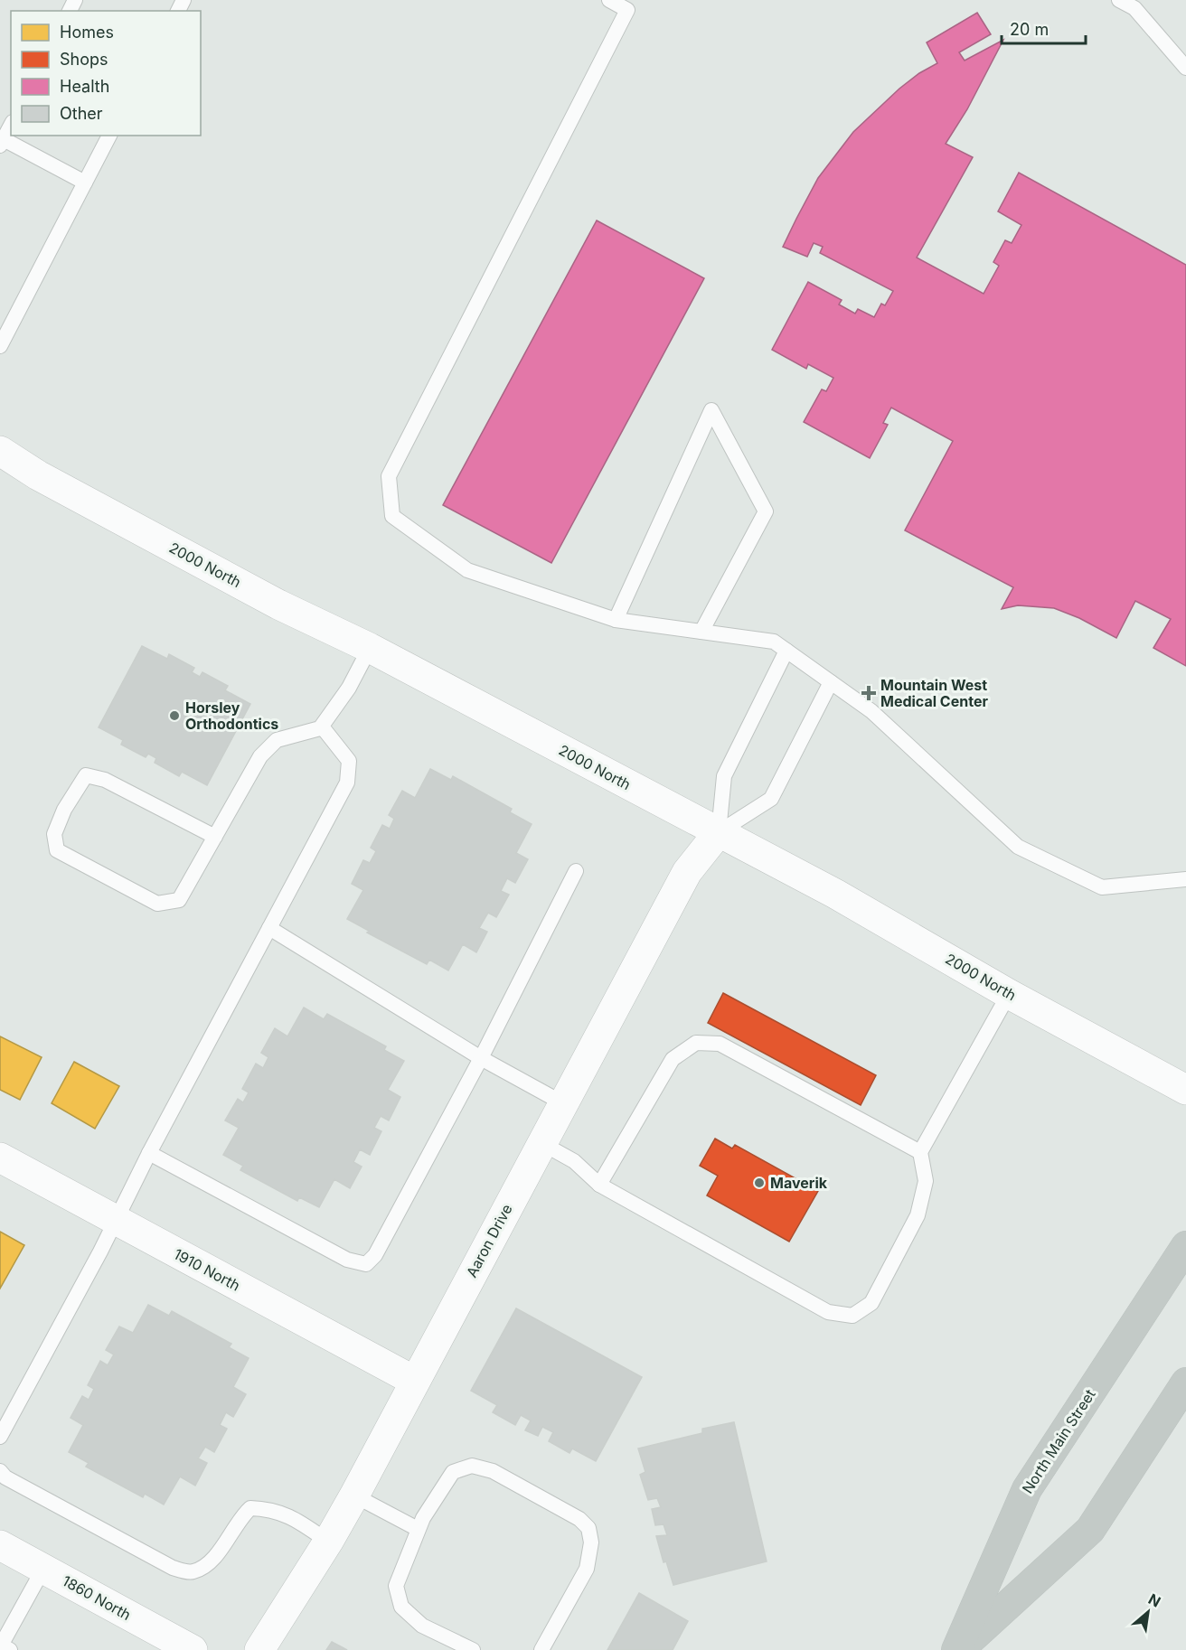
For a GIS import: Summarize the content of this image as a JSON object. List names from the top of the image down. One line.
{"streets":{"highway":["North Main Street"],"street":["2000 North","Aaron Drive","1910 North","1860 North"]},"crossings":[["2000 North","Aaron Drive"],["Aaron Drive","1910 North"]],"places":{"health":["Mountain West Medical Center"],"other":["Horsley Orthodontics","Maverik"]},"legend":["Homes","Shops","Health","Other"],"scale_bar":"20 m","north":"top right"}
